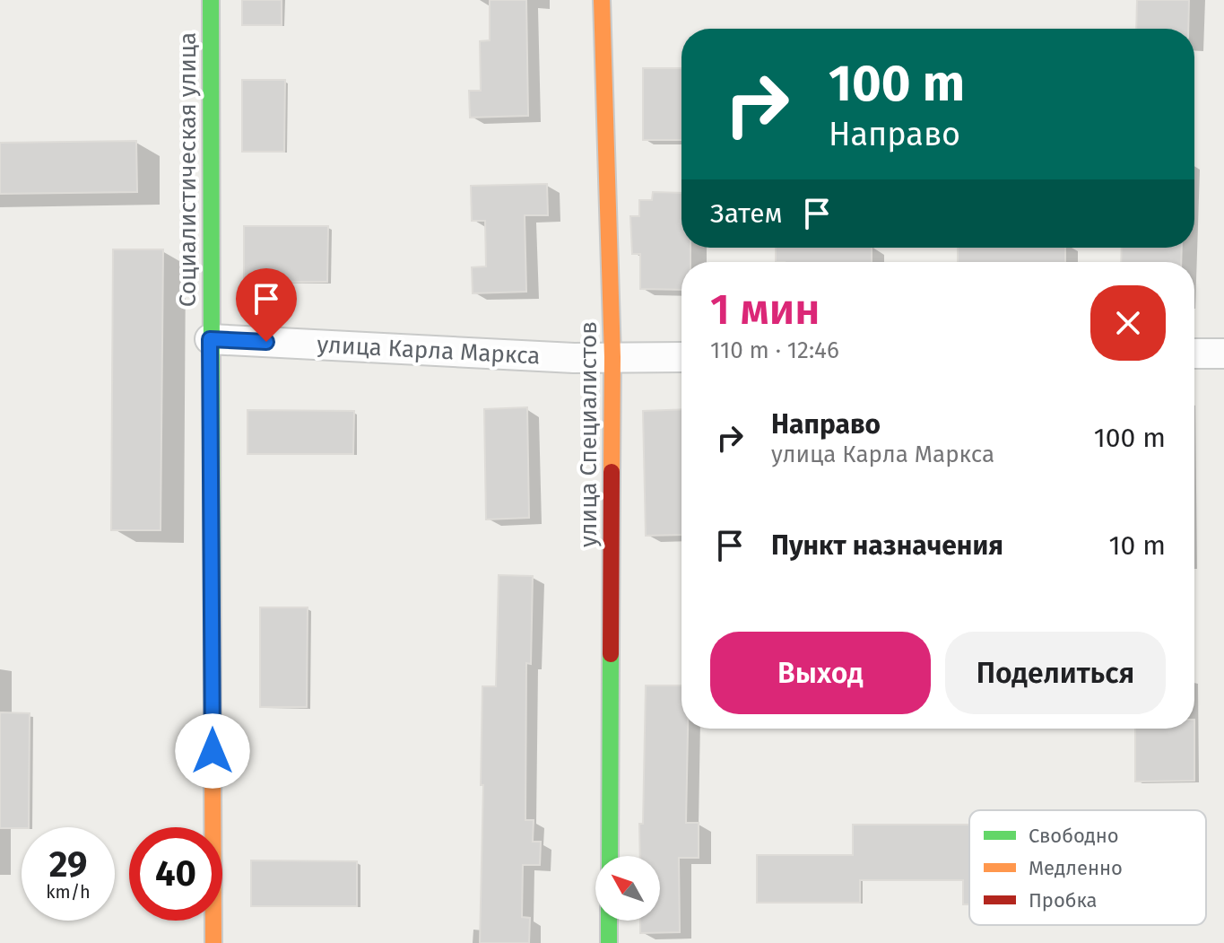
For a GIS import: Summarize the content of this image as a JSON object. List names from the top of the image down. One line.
{"streets":{"street":["Социалистическая улица","улица Карла Маркса","улица Специалистов"]},"crossings":[["Социалистическая улица","улица Карла Маркса"],["улица Карла Маркса","улица Специалистов"]],"legend":["Свободно","Медленно","Пробка"],"north":"top left","page":{"turn":["100 m","Направо"],"then":"Затем","heading":["1 мин","110 m · 12:46"],"list":[{"name":"Направо","note":"улица Карла Маркса","value":"100 m"},{"name":"Пункт назначения","value":"10 m"}],"buttons":["Выход","Поделиться"],"speed":"29 km/h","limit":"40"}}
